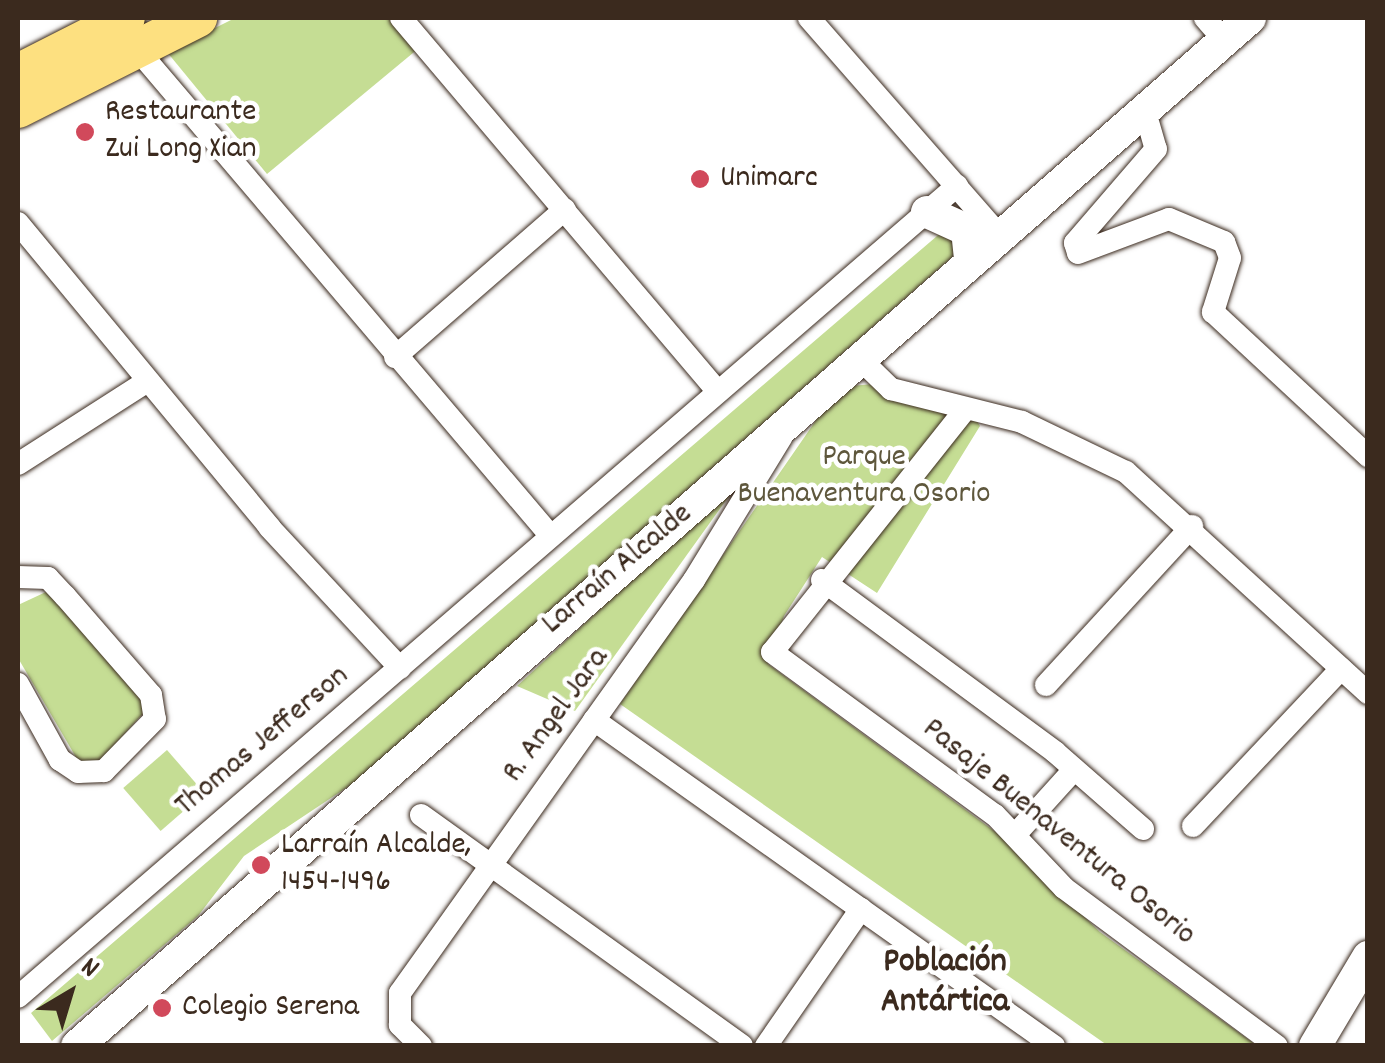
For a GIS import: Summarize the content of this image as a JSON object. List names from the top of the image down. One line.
{"streets":{"main road":["Larraín Alcalde"],"street":["R. Angel Jara","Thomas Jefferson","Pasaje Buenaventura Osorio"]},"crossings":[["Larraín Alcalde","R. Angel Jara"]],"districts":["Población Antártica"],"parks":["Parque Buenaventura Osorio"],"places":["Restaurante Zui Long Xian","Unimarc","Larraín Alcalde, 1454-1496","Colegio Serena"],"north":"top right"}
